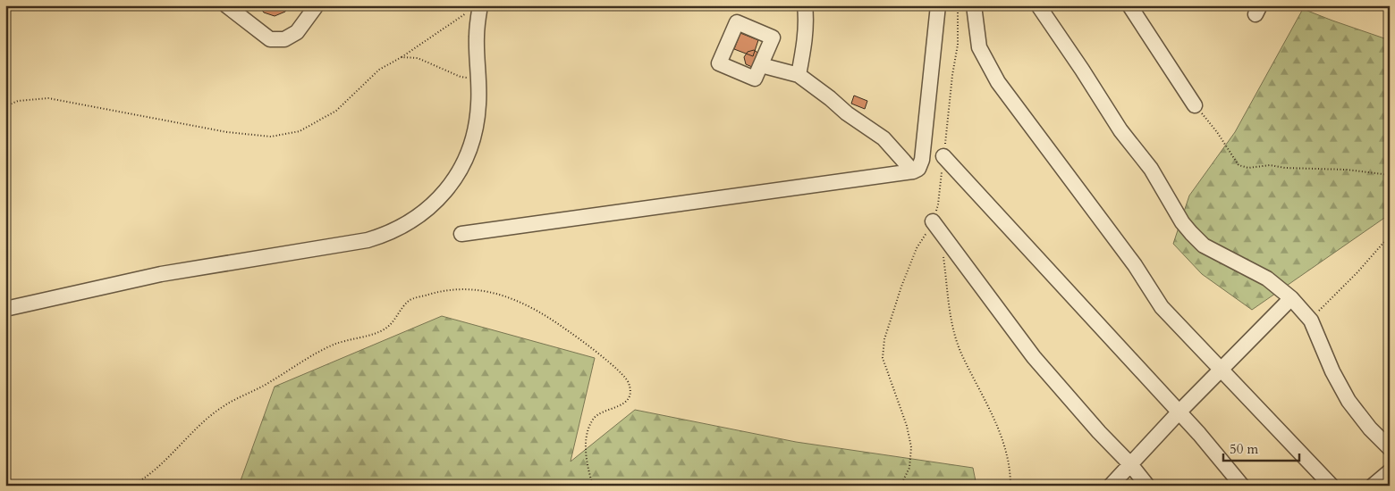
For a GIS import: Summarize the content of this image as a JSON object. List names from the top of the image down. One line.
{"scale_bar":"50 m"}
